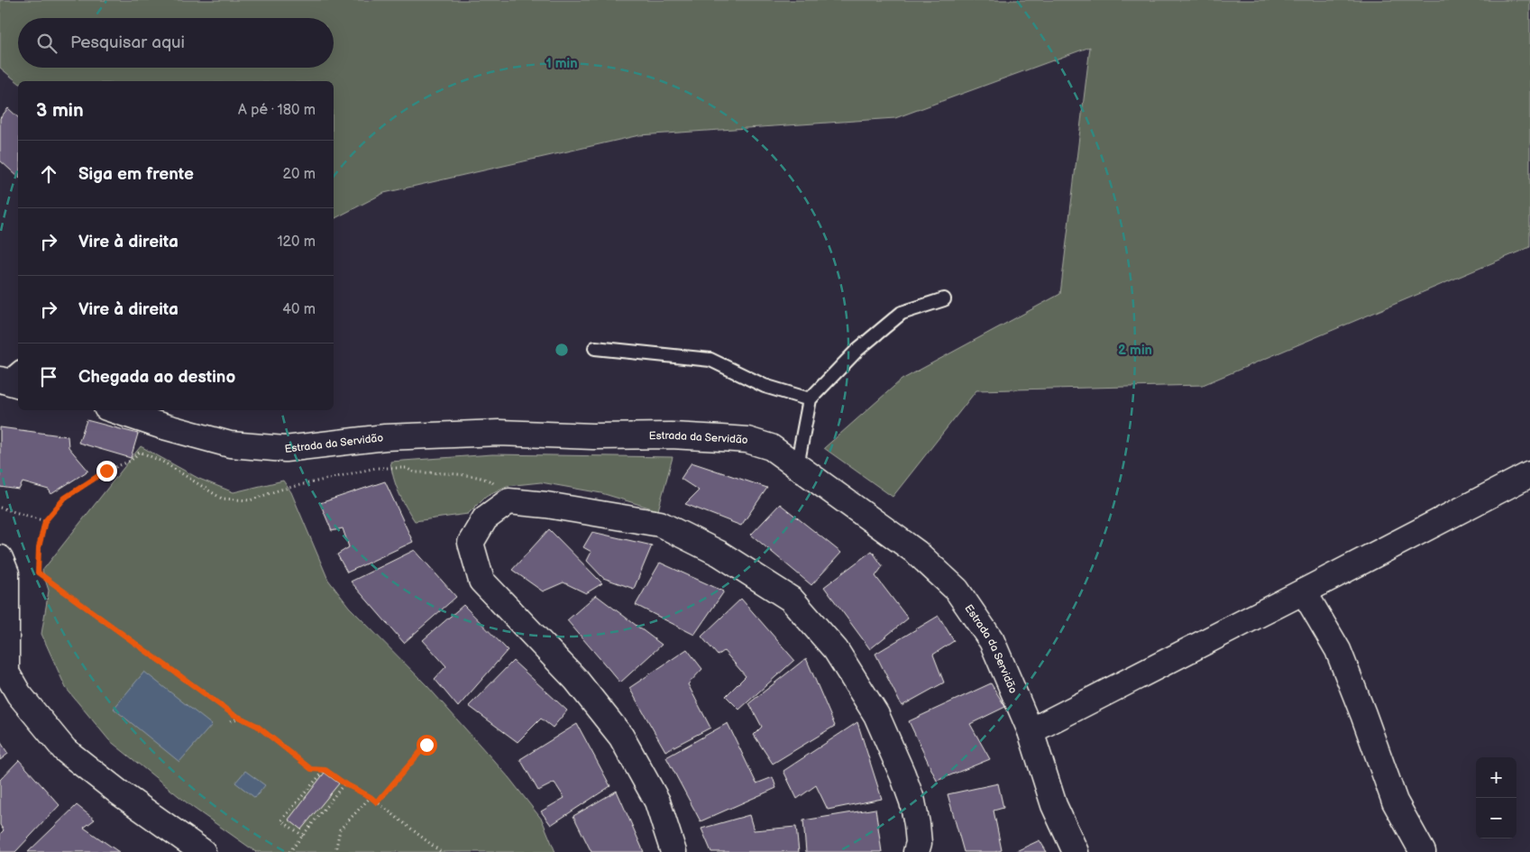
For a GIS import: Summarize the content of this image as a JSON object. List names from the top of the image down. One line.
{"streets":{"street":["Estrada da Servidão"]},"page":{"search":"Pesquisar aqui","heading":["3 min","A pé · 180 m"],"list":[["Siga em frente","20 m"],["Vire à direita","120 m"],["Vire à direita","40 m"],"Chegada ao destino"],"map_buttons":["+","−"]},"rings":["1 min","2 min"]}
